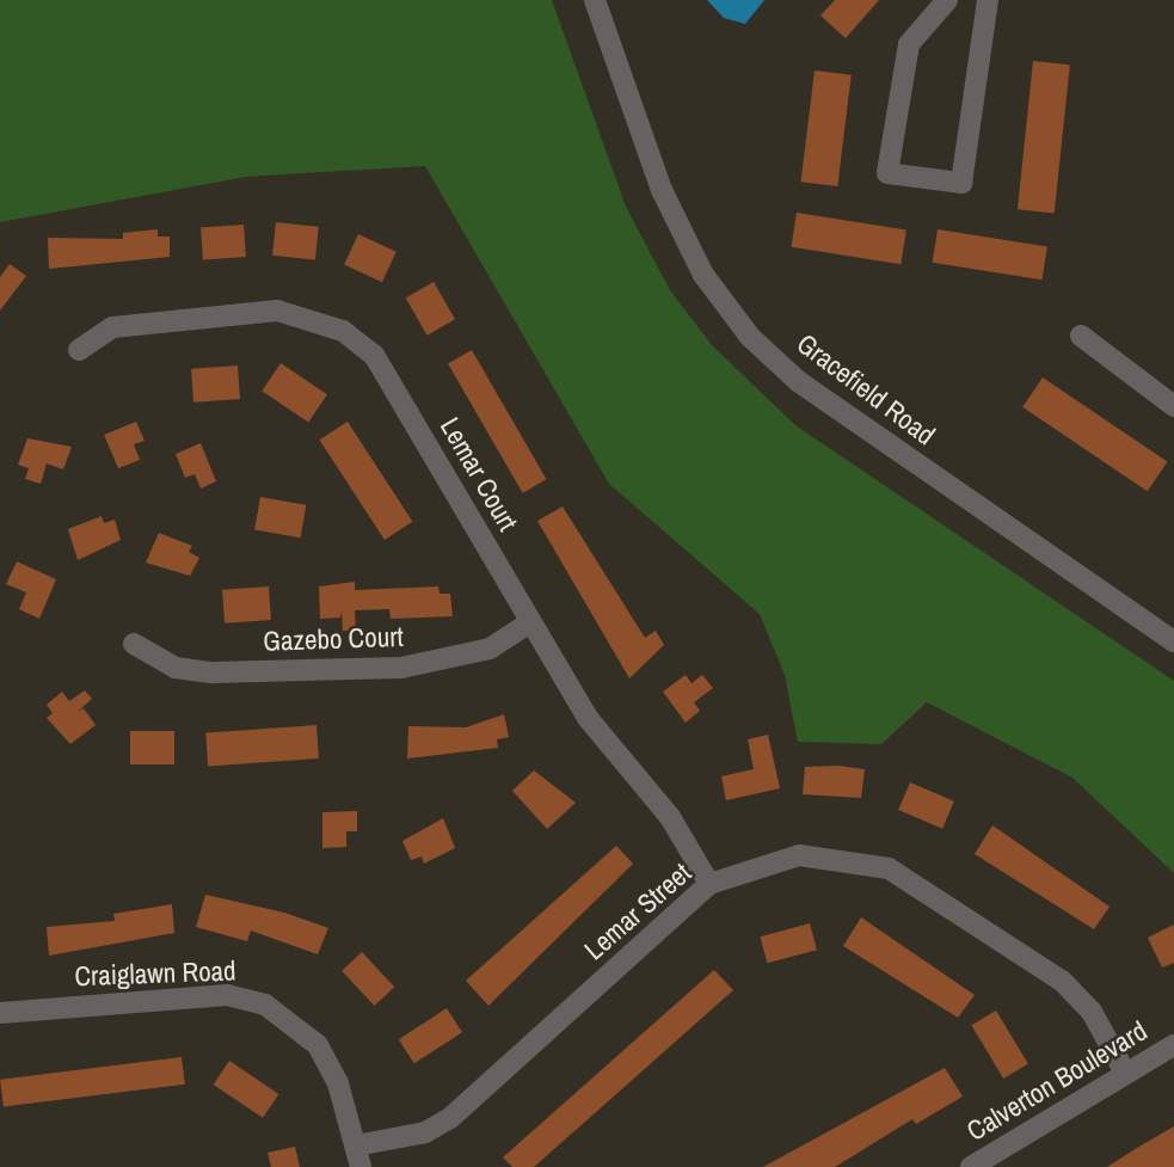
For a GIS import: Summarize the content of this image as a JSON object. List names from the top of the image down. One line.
{"streets":{"street":["Gracefield Road","Lemar Court","Gazebo Court","Lemar Street","Craiglawn Road","Calverton Boulevard"]},"crossings":[["Lemar Court","Gazebo Court"],["Lemar Court","Lemar Street"],["Lemar Street","Craiglawn Road"],["Lemar Street","Calverton Boulevard"]]}
